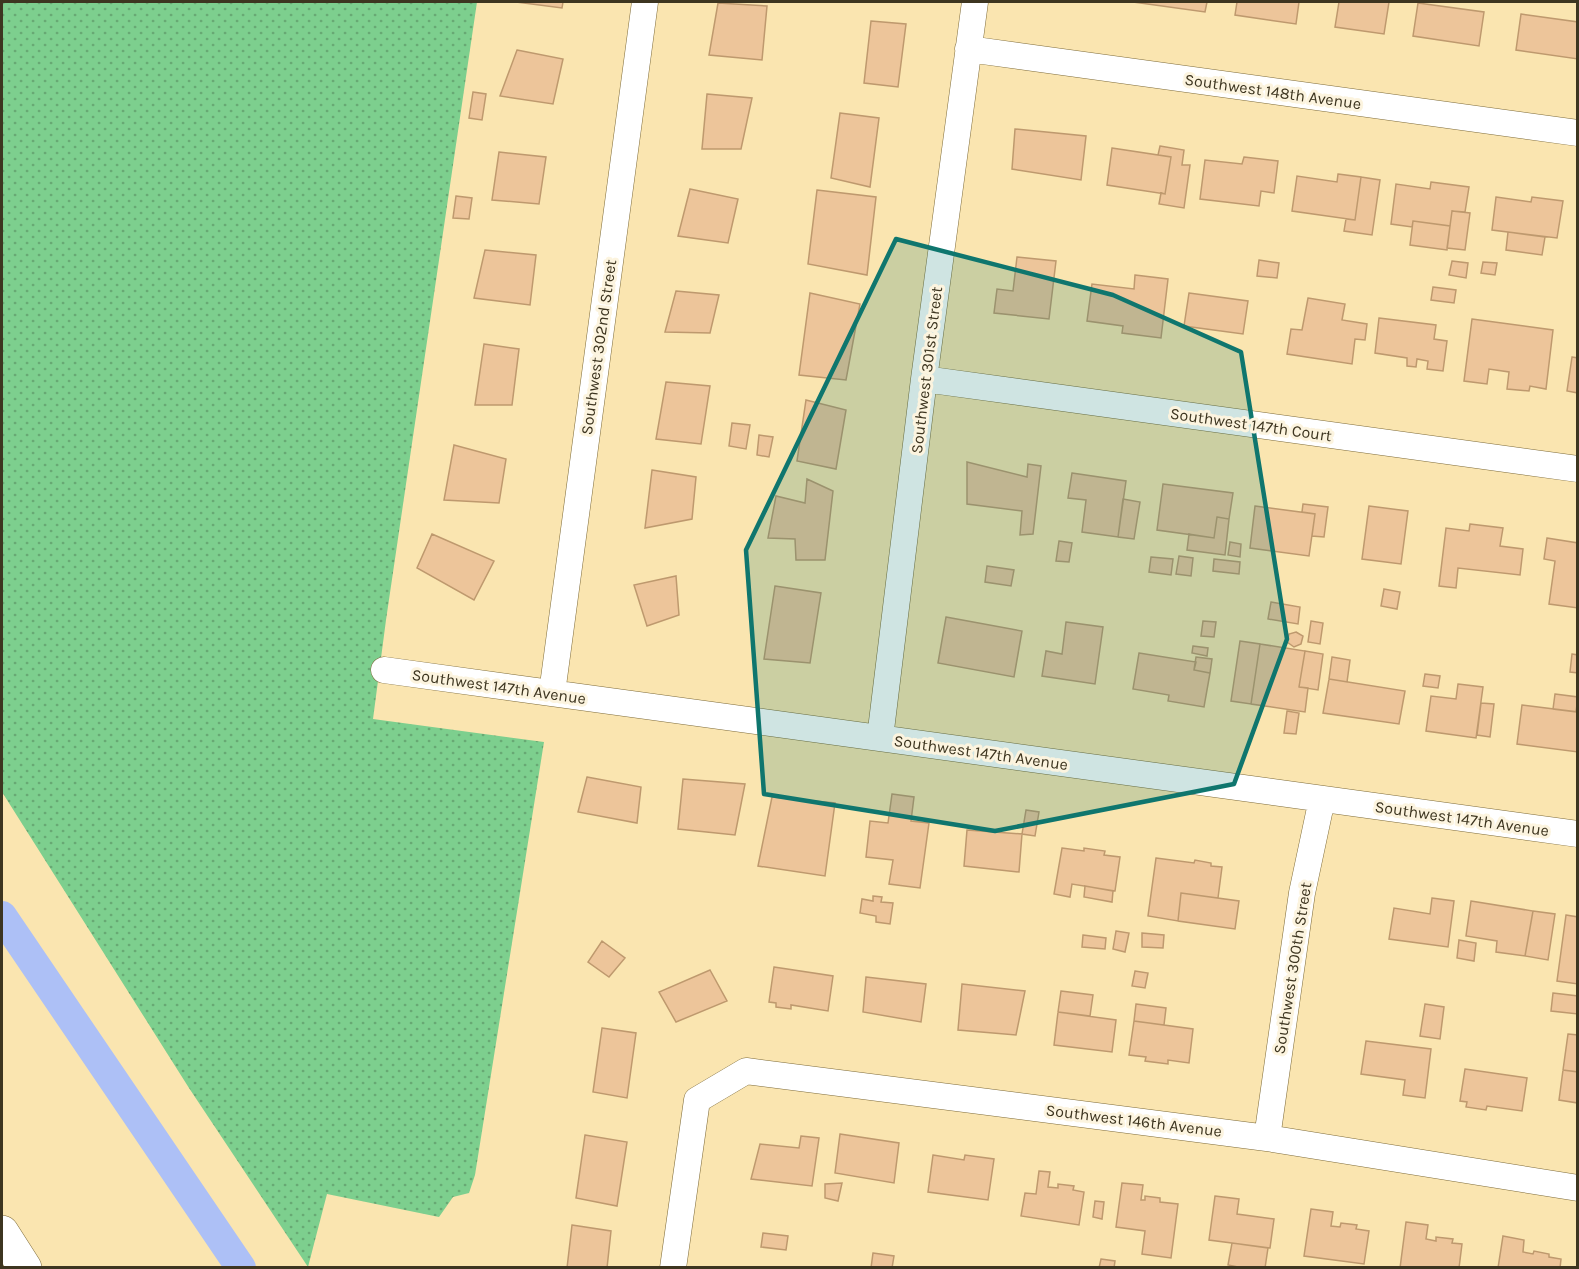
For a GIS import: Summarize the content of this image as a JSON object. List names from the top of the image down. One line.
{"streets":{"street":["Southwest 148th Avenue","Southwest 302nd Street","Southwest 301st Street","Southwest 147th Court","Southwest 147th Avenue","Southwest 300th Street","Southwest 146th Avenue"]},"crossings":[["Southwest 148th Avenue","Southwest 301st Street"],["Southwest 302nd Street","Southwest 147th Avenue"],["Southwest 301st Street","Southwest 147th Court"],["Southwest 301st Street","Southwest 147th Avenue"],["Southwest 147th Avenue","Southwest 300th Street"],["Southwest 300th Street","Southwest 146th Avenue"]]}
